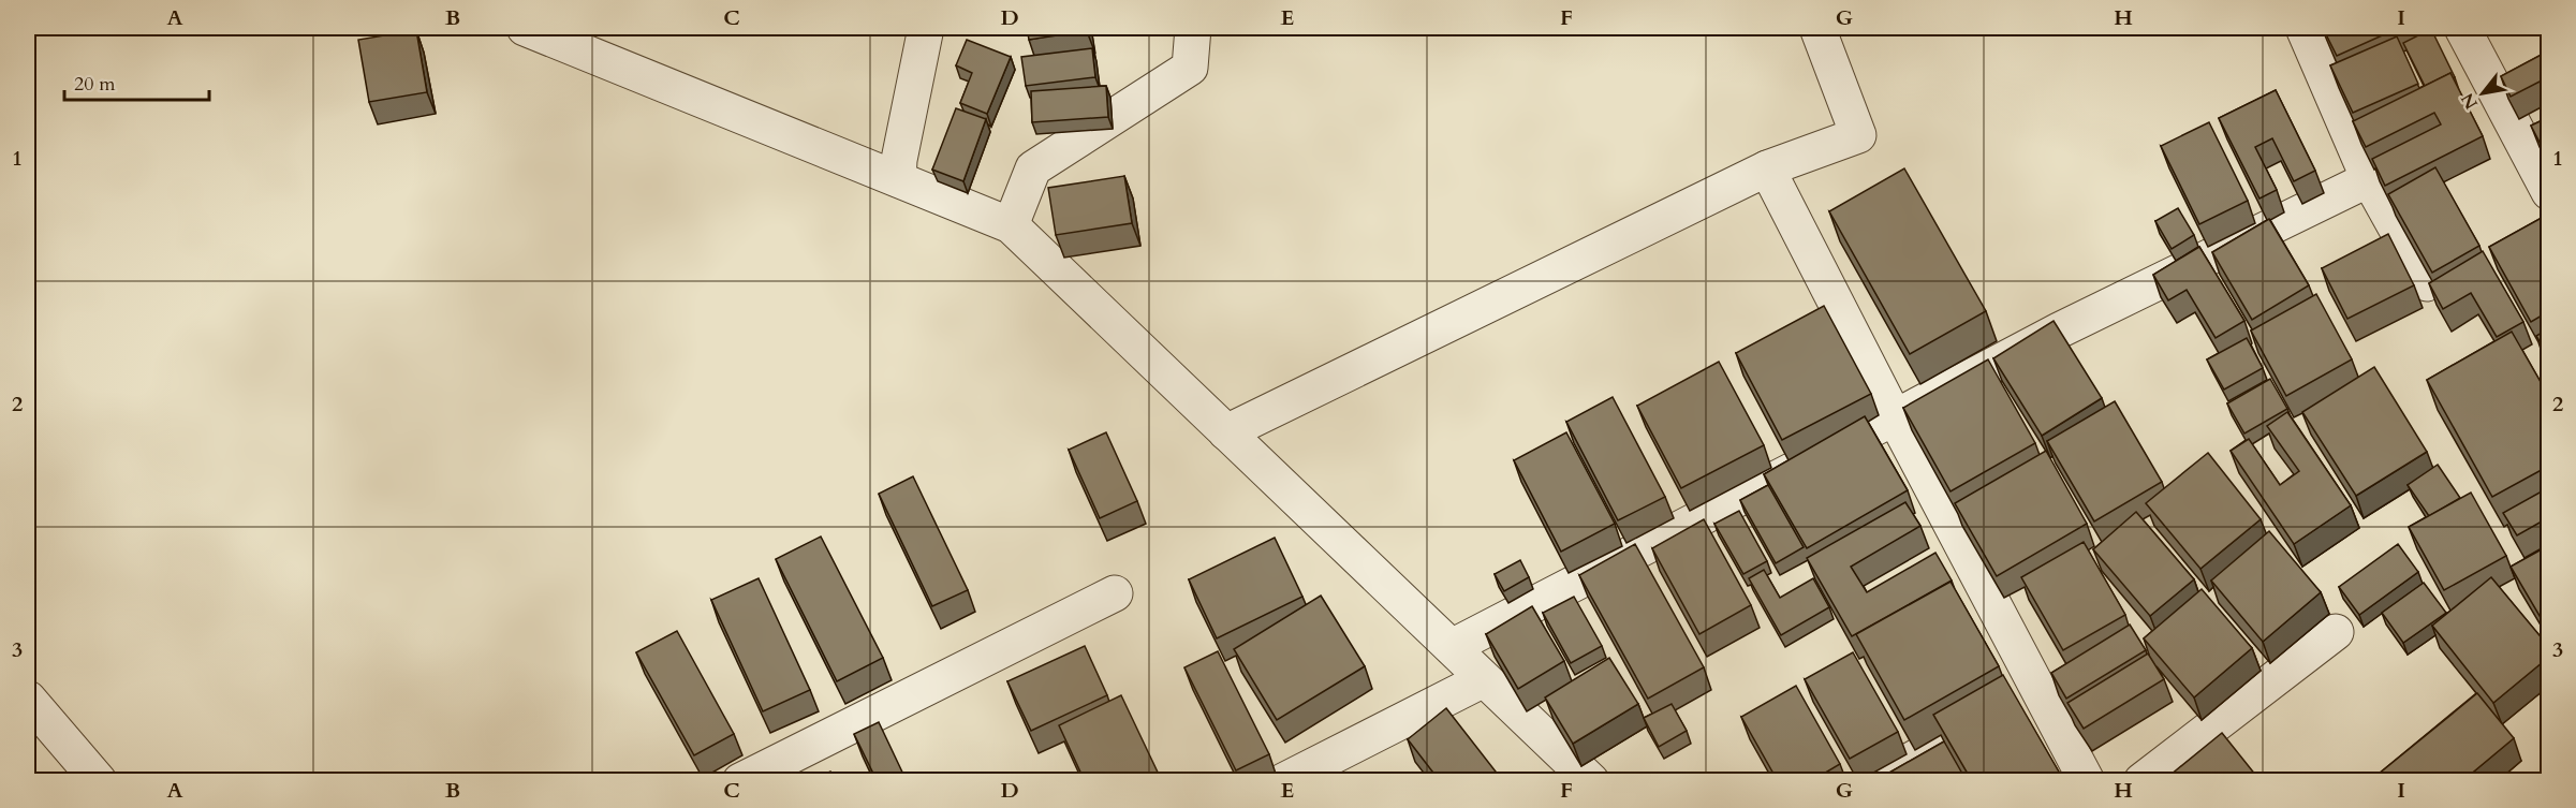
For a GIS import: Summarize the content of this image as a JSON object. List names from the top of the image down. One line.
{"scale_bar":"20 m","north":"bottom left","grid":{"columns":["A","B","C","D","E","F","G","H","I"],"rows":["1","2","3"]}}
